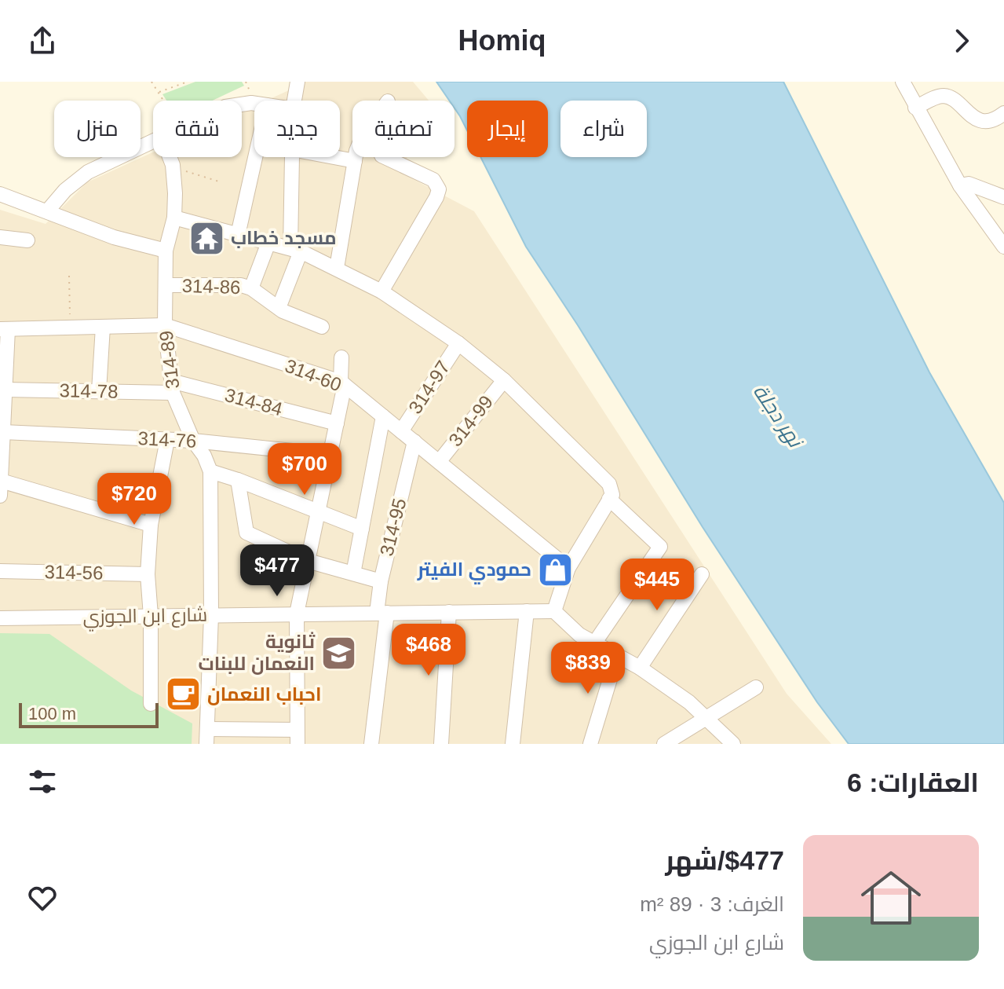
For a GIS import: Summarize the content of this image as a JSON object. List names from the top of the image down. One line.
{"streets":{"street":["314-86","314-89","314-60","314-97","314-78","314-84","314-99","314-76","314-95","314-56","شارع ابن الجوزي"]},"crossings":[["314-86","314-89"],["314-89","314-60"],["314-89","314-78"],["314-89","314-84"],["314-89","314-76"],["314-89","شارع ابن الجوزي"],["314-60","314-97"],["314-60","314-99"],["314-60","314-95"],["314-78","314-84"],["314-95","شارع ابن الجوزي"]],"water":["نهر دجلة"],"places":{"temple":["مسجد خطاب"],"shop":["حمودي الفيتر"],"school or university":["ثانوية النعمان للبنات"],"cafe":["احباب النعمان"]},"scale_bar":"100 m","page":{"header":"Homiq","chip":["شراء","إيجار","تصفية","جديد","شقة","منزل"],"price":["$700","$720","$477","$445","$468","$839"],"scale":"100 m","heading":"العقارات: 6","list":[{"name":"$477/شهر","note":"الغرف: 3 · 89 m² · شارع ابن الجوزي"}]}}
